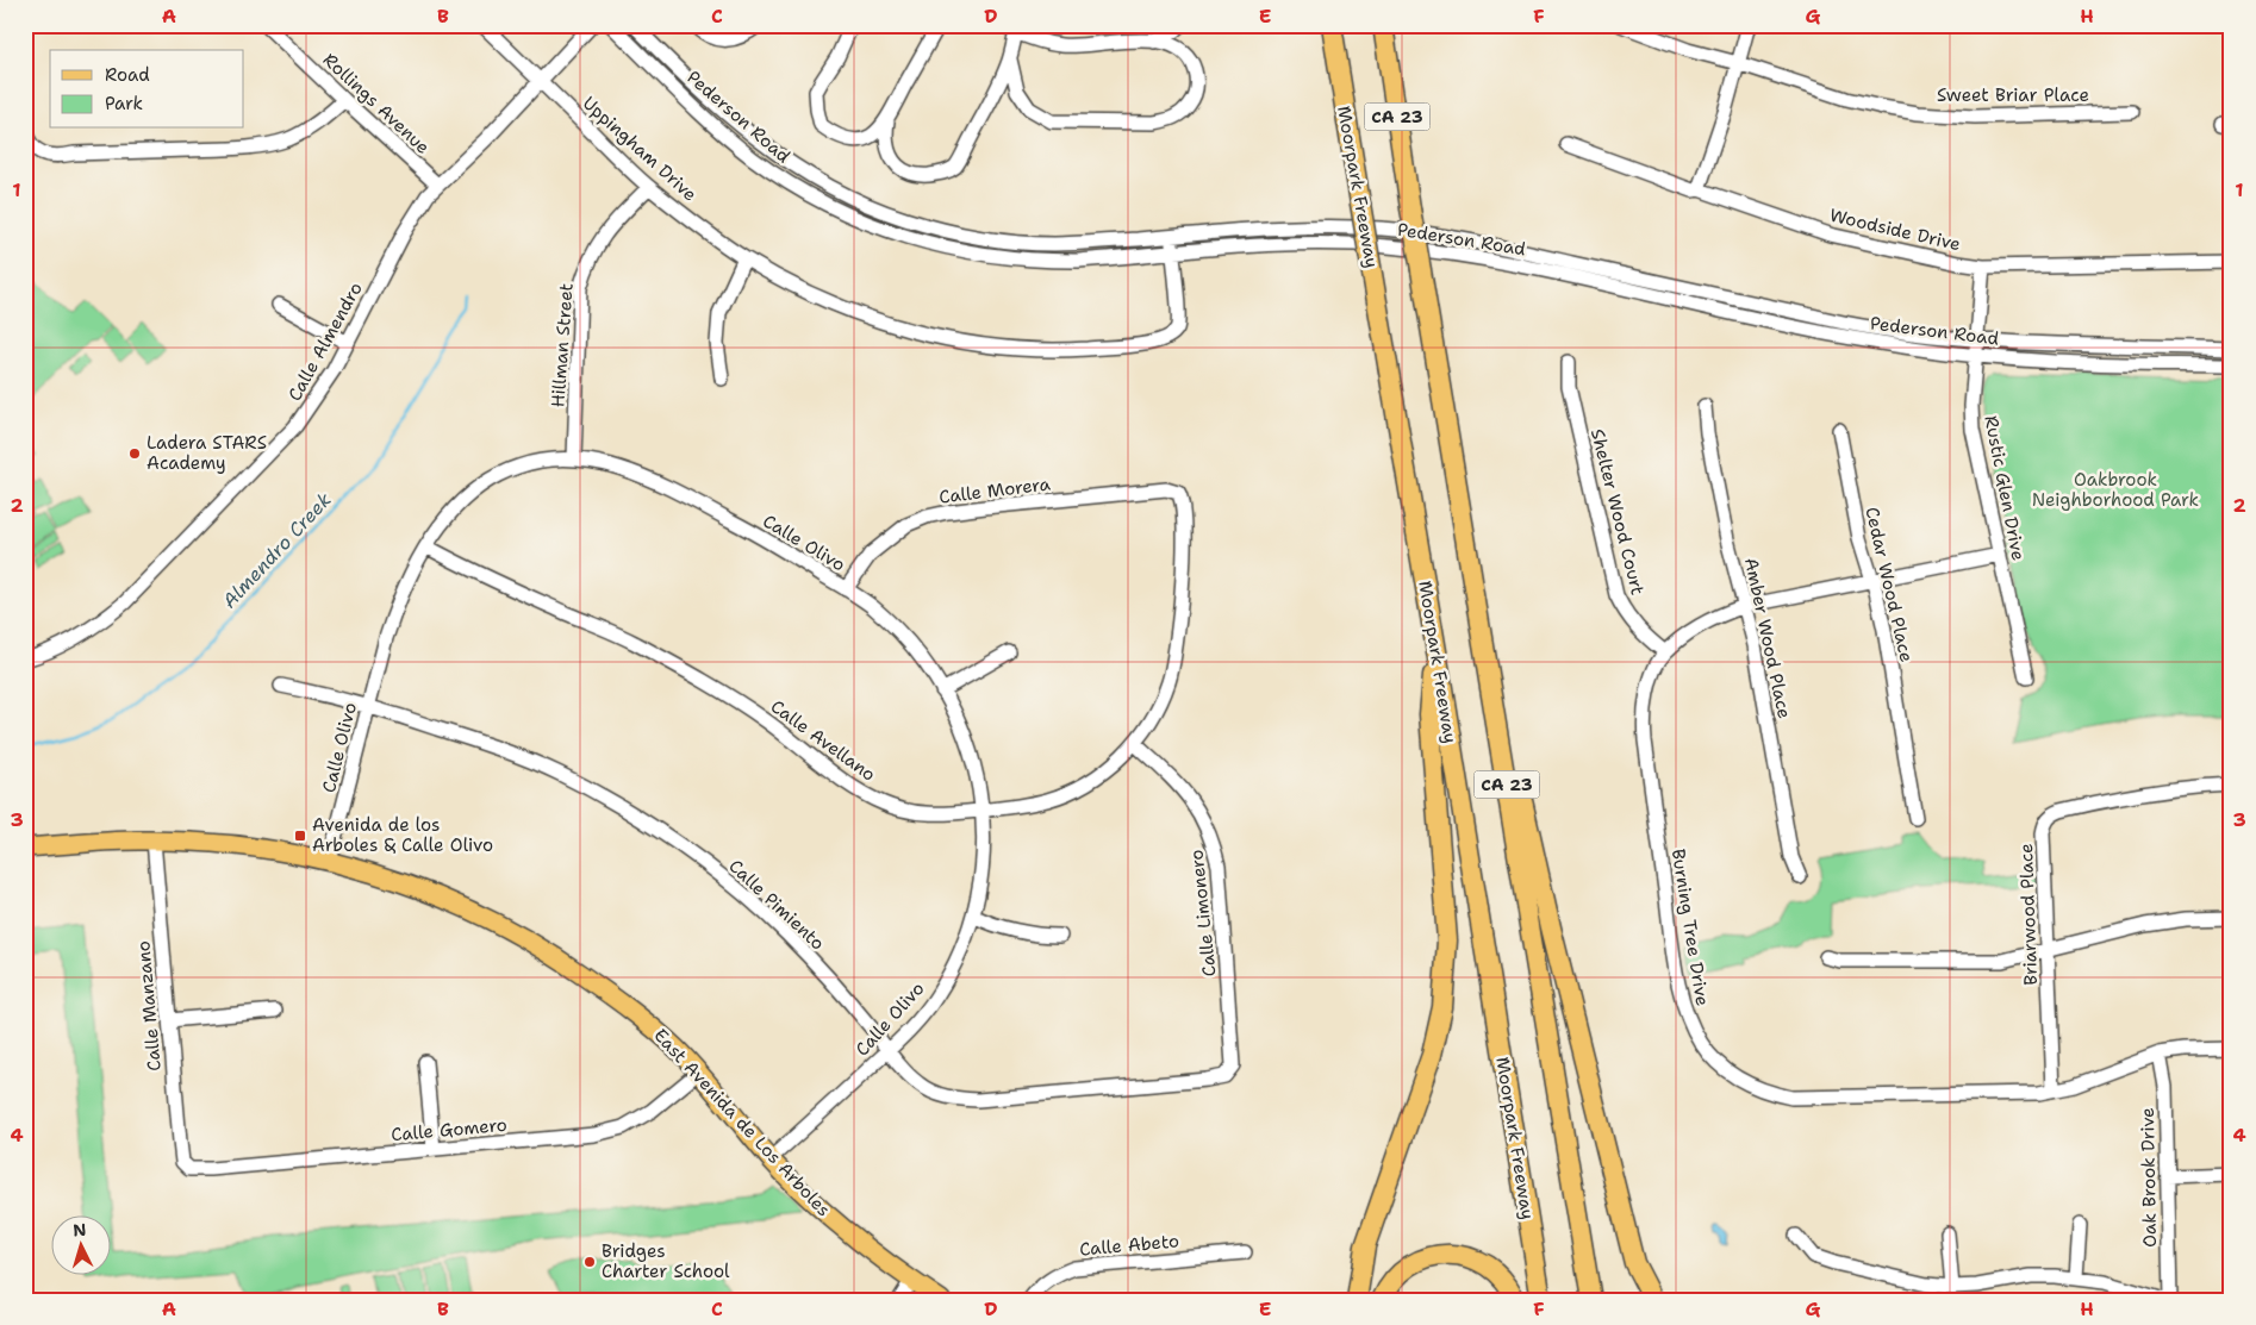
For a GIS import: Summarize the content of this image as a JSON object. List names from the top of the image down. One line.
{"streets":{"highway":["CA 23","Moorpark Freeway"],"main road":["East Avenida de Los Arboles"],"street":["Sweet Briar Place","Rollings Avenue","Pederson Road","Uppingham Drive","Woodside Drive","Calle Almendro","Hillman Street","Rustic Glen Drive","Calle Morera","Shelter Wood Court","Calle Olivo","Cedar Wood Place","Amber Wood Place","Calle Avellano","Calle Pimiento","Calle Limonero","Briarwood Place","Burning Tree Drive","Calle Manzano","Calle Gomero","Oak Brook Drive","Calle Abeto"]},"crossings":[["Rollings Avenue","Calle Almendro"],["Pederson Road","Uppingham Drive"],["Pederson Road","Rustic Glen Drive"],["Uppingham Drive","Calle Almendro"],["Uppingham Drive","Hillman Street"],["Woodside Drive","Rustic Glen Drive"],["Hillman Street","Calle Olivo"],["Rustic Glen Drive","Burning Tree Drive"],["Calle Morera","Calle Olivo"],["Calle Morera","Calle Avellano"],["Shelter Wood Court","Burning Tree Drive"],["Calle Olivo","Calle Avellano"],["Calle Olivo","Calle Pimiento"],["Calle Olivo","East Avenida de Los Arboles"],["Cedar Wood Place","Burning Tree Drive"],["Amber Wood Place","Burning Tree Drive"],["Calle Avellano","Calle Limonero"],["Calle Pimiento","Calle Limonero"],["Briarwood Place","Burning Tree Drive"],["Burning Tree Drive","Oak Brook Drive"],["Calle Manzano","East Avenida de Los Arboles"],["Calle Manzano","Calle Gomero"],["East Avenida de Los Arboles","Calle Gomero"]],"water":["Almendro Creek"],"parks":["Oakbrook Neighborhood Park"],"places":{"other":["Ladera STARS Academy","Bridges Charter School"],"transit":["Avenida de los Arboles & Calle Olivo"]},"legend":["Road","Park"],"north":"top","grid":{"columns":["A","B","C","D","E","F","G","H"],"rows":["1","2","3","4"]}}
